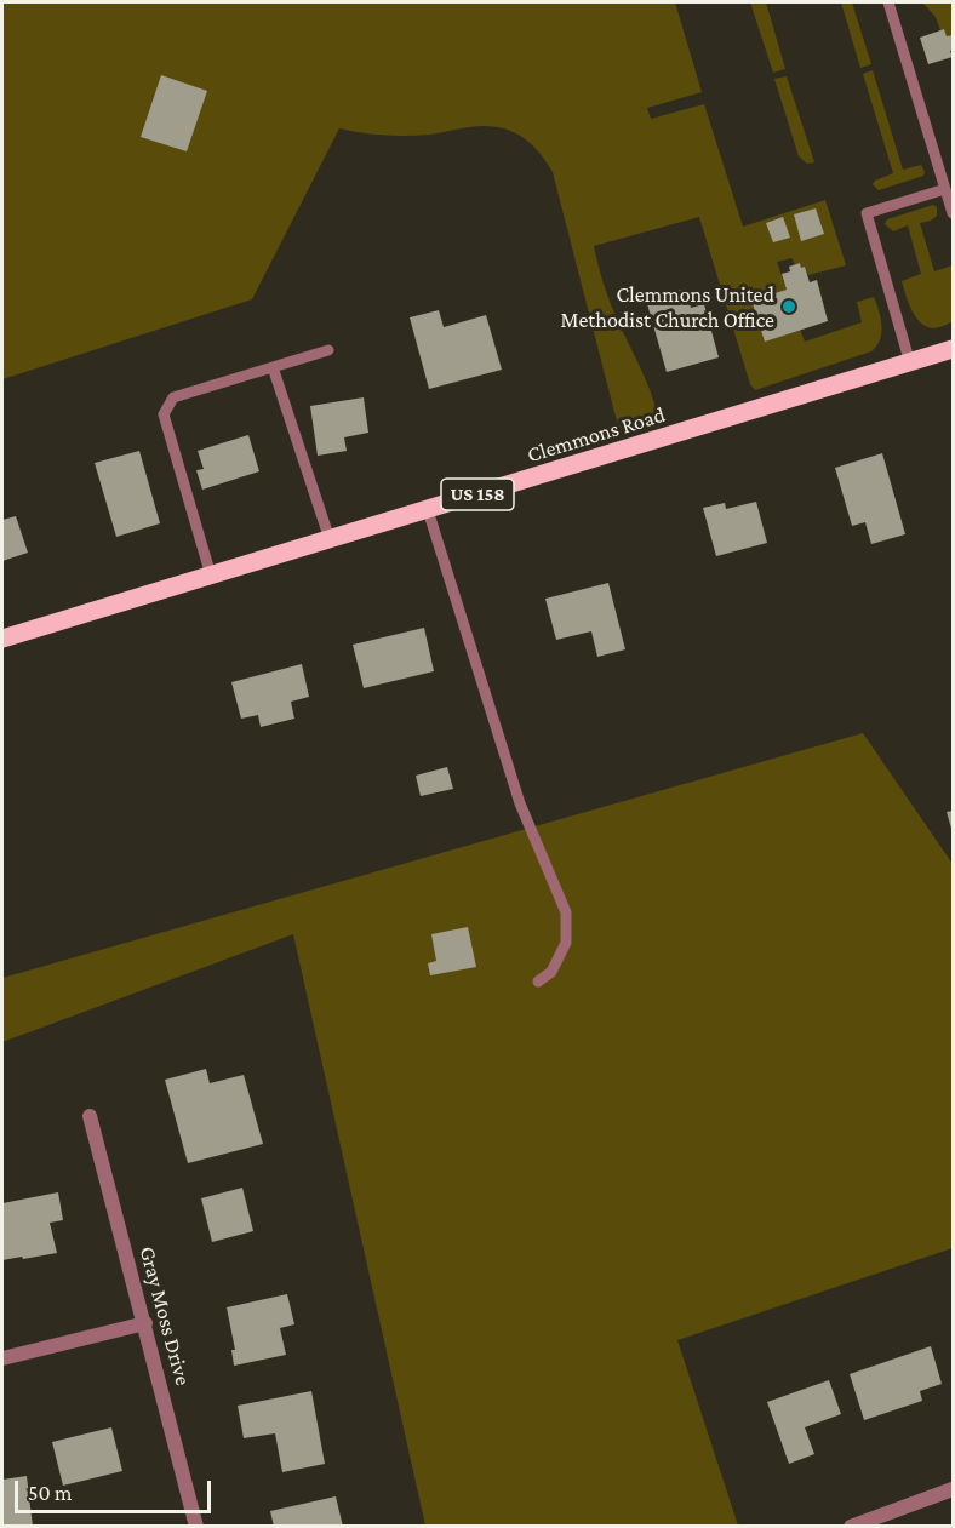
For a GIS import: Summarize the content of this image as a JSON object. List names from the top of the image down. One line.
{"streets":{"main road":["Clemmons Road","US 158"],"street":["Gray Moss Drive"]},"places":["Clemmons United Methodist Church Office"],"scale_bar":"50 m"}
